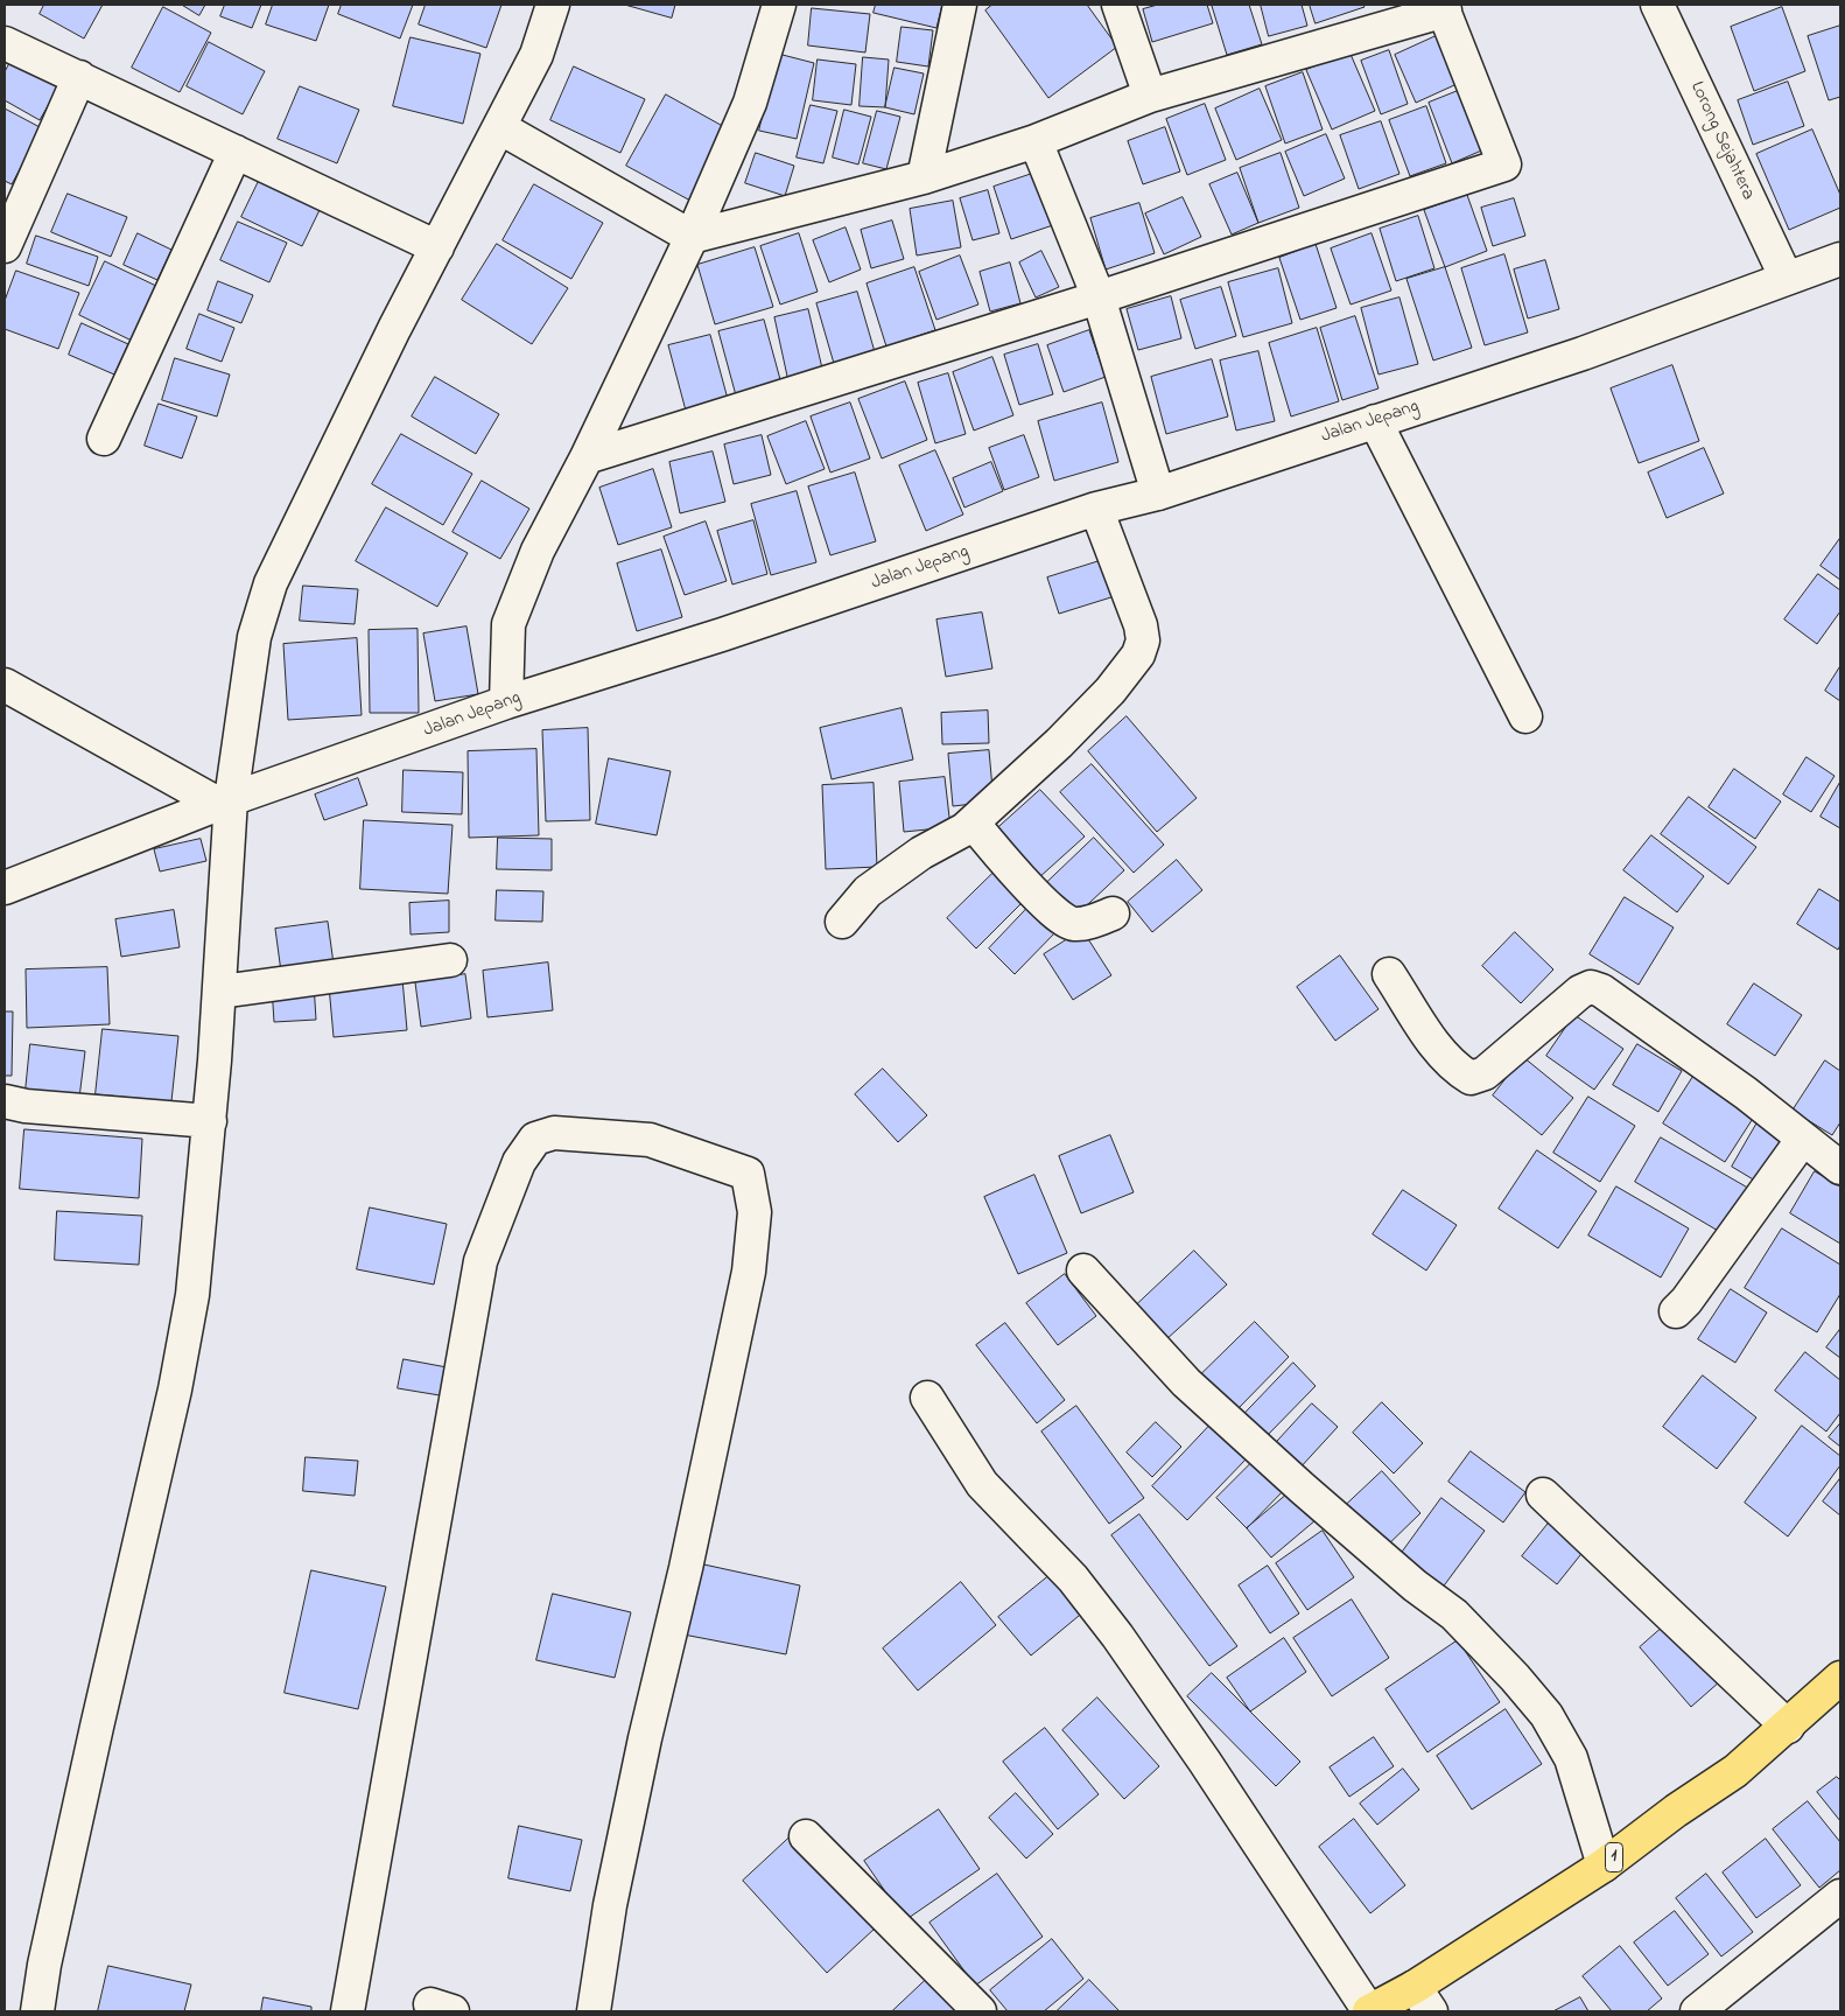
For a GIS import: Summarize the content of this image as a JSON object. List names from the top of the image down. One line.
{"streets":{"highway":["1"],"street":["Lorong Sejahtera","Jalan Jepang"]},"crossings":[["Lorong Sejahtera","Jalan Jepang"]]}
